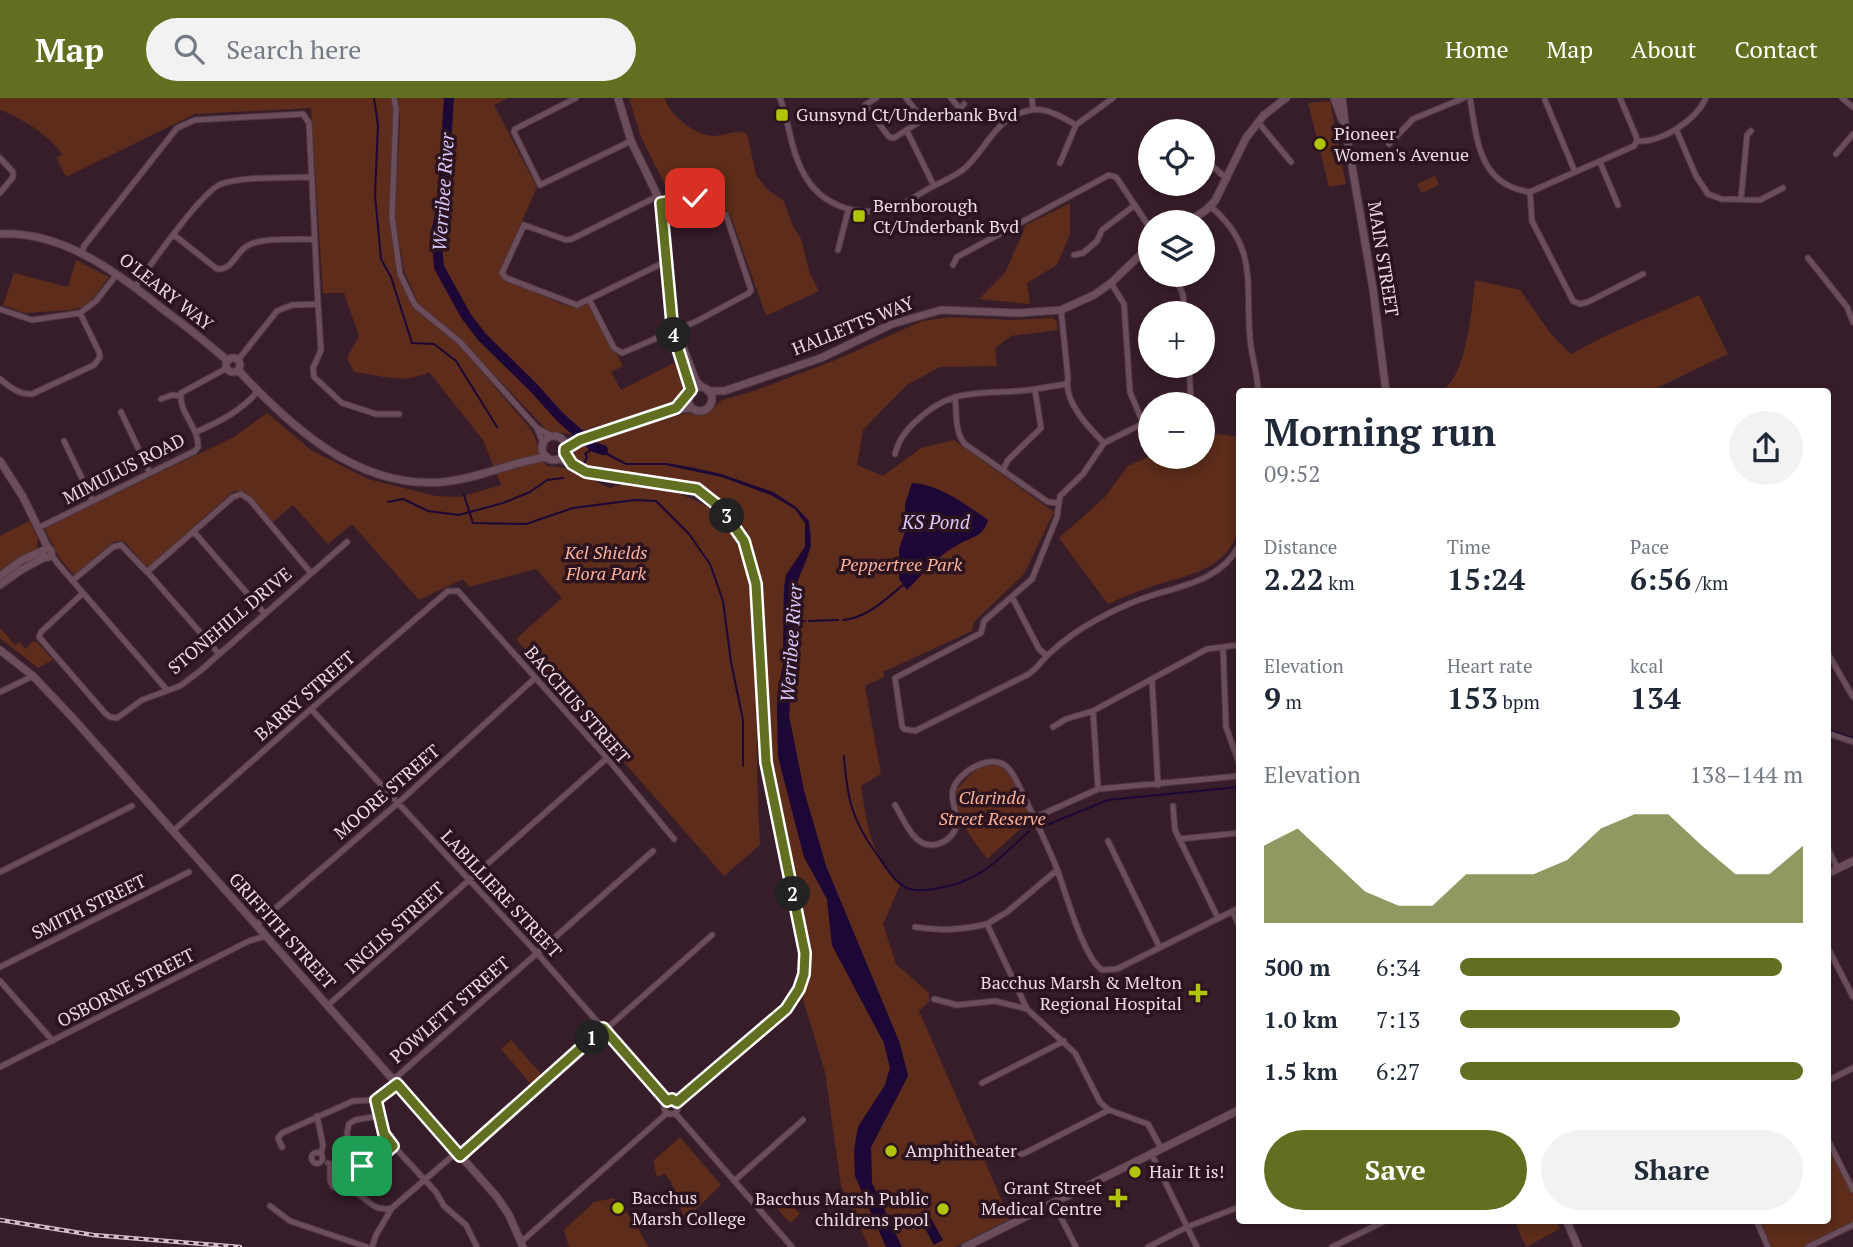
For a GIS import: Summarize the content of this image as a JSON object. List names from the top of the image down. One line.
{"streets":{"street":["MAIN STREET","O'LEARY WAY","HALLETTS WAY","MIMULUS ROAD","STONEHILL DRIVE","BARRY STREET","BACCHUS STREET","MOORE STREET","LABILLIERE STREET","SMITH STREET","INGLIS STREET","GRIFFITH STREET","OSBORNE STREET","POWLETT STREET"]},"crossings":[["BARRY STREET","BACCHUS STREET"],["BARRY STREET","LABILLIERE STREET"],["BARRY STREET","GRIFFITH STREET"],["BACCHUS STREET","MOORE STREET"],["BACCHUS STREET","INGLIS STREET"],["MOORE STREET","LABILLIERE STREET"],["MOORE STREET","GRIFFITH STREET"],["LABILLIERE STREET","INGLIS STREET"],["LABILLIERE STREET","POWLETT STREET"],["INGLIS STREET","GRIFFITH STREET"],["GRIFFITH STREET","OSBORNE STREET"],["GRIFFITH STREET","POWLETT STREET"]],"water":["Werribee River","KS Pond"],"parks":["Kel Shields Flora Park","Peppertree Park","Clarinda Street Reserve"],"places":{"transit":["Gunsynd Ct/Underbank Bvd","Bernborough Ct/Underbank Bvd"],"other":["Pioneer Women's Avenue","Amphitheater","Hair It is!","Bacchus Marsh College","Bacchus Marsh Public childrens pool"],"health":["Bacchus Marsh & Melton Regional Hospital","Grant Street Medical Centre"]},"page":{"header":"Map","search":"Search here","nav":["Home","Map","About","Contact"],"map_buttons":["+","−"],"pins":["4","3","2","1"],"heading":["Morning run","09:52"],"stats":[["Distance","2.22 km"],["Time","15:24"],["Pace","6:56 /km"],["Elevation","9 m"],["Heart rate","153 bpm"],["kcal","134"]],"chart":["Elevation","138–144 m"],"list":[{"name":"500 m","note":"6:34"},{"name":"1.0 km","note":"7:13"},{"name":"1.5 km","note":"6:27"}],"buttons":["Save","Share"]}}
